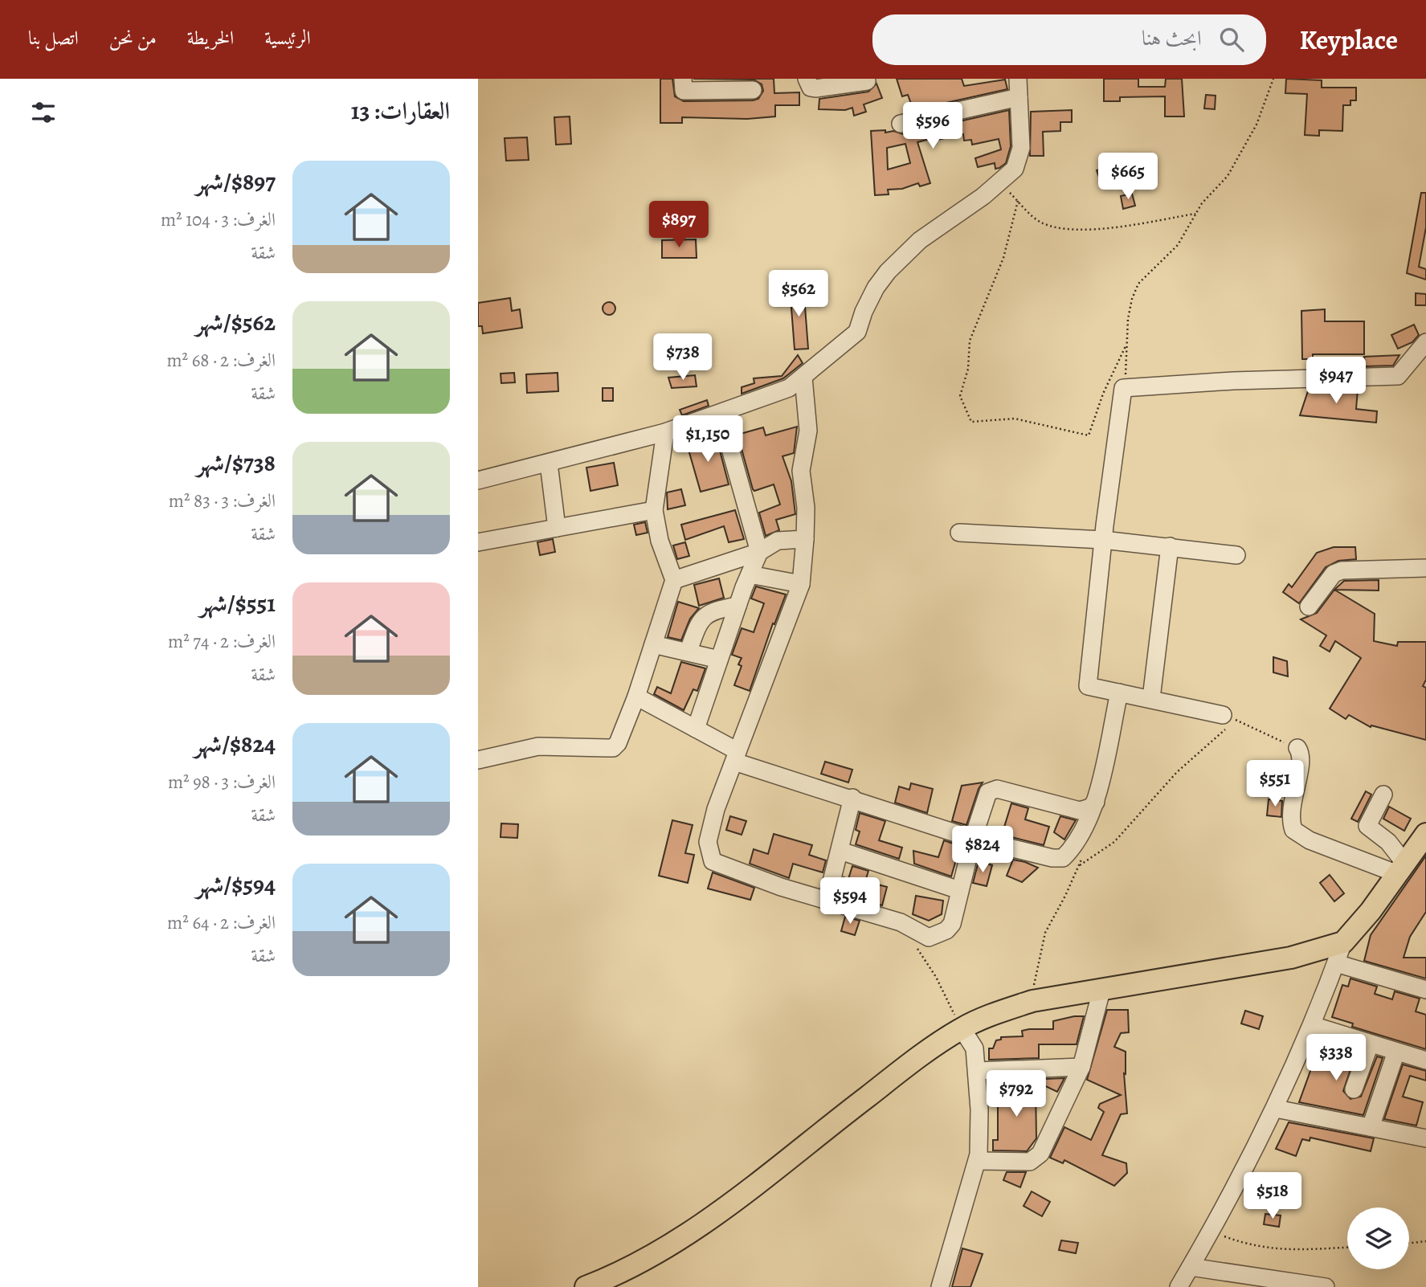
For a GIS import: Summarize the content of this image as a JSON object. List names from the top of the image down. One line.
{"page":{"header":"Keyplace","search":"ابحث هنا","nav":["الرئيسية","الخريطة","من نحن","اتصل بنا"],"heading":"العقارات: 13","price":["$596","$665","$897","$562","$738","$947","$1,150","$551","$824","$594","$338","$792","$518"],"list":[{"name":"$897/شهر","note":"الغرف: 3 · 104 m² · شقة"},{"name":"$562/شهر","note":"الغرف: 2 · 68 m² · شقة"},{"name":"$738/شهر","note":"الغرف: 3 · 83 m² · شقة"},{"name":"$551/شهر","note":"الغرف: 2 · 74 m² · شقة"},{"name":"$824/شهر","note":"الغرف: 3 · 98 m² · شقة"},{"name":"$594/شهر","note":"الغرف: 2 · 64 m² · شقة"}]}}
